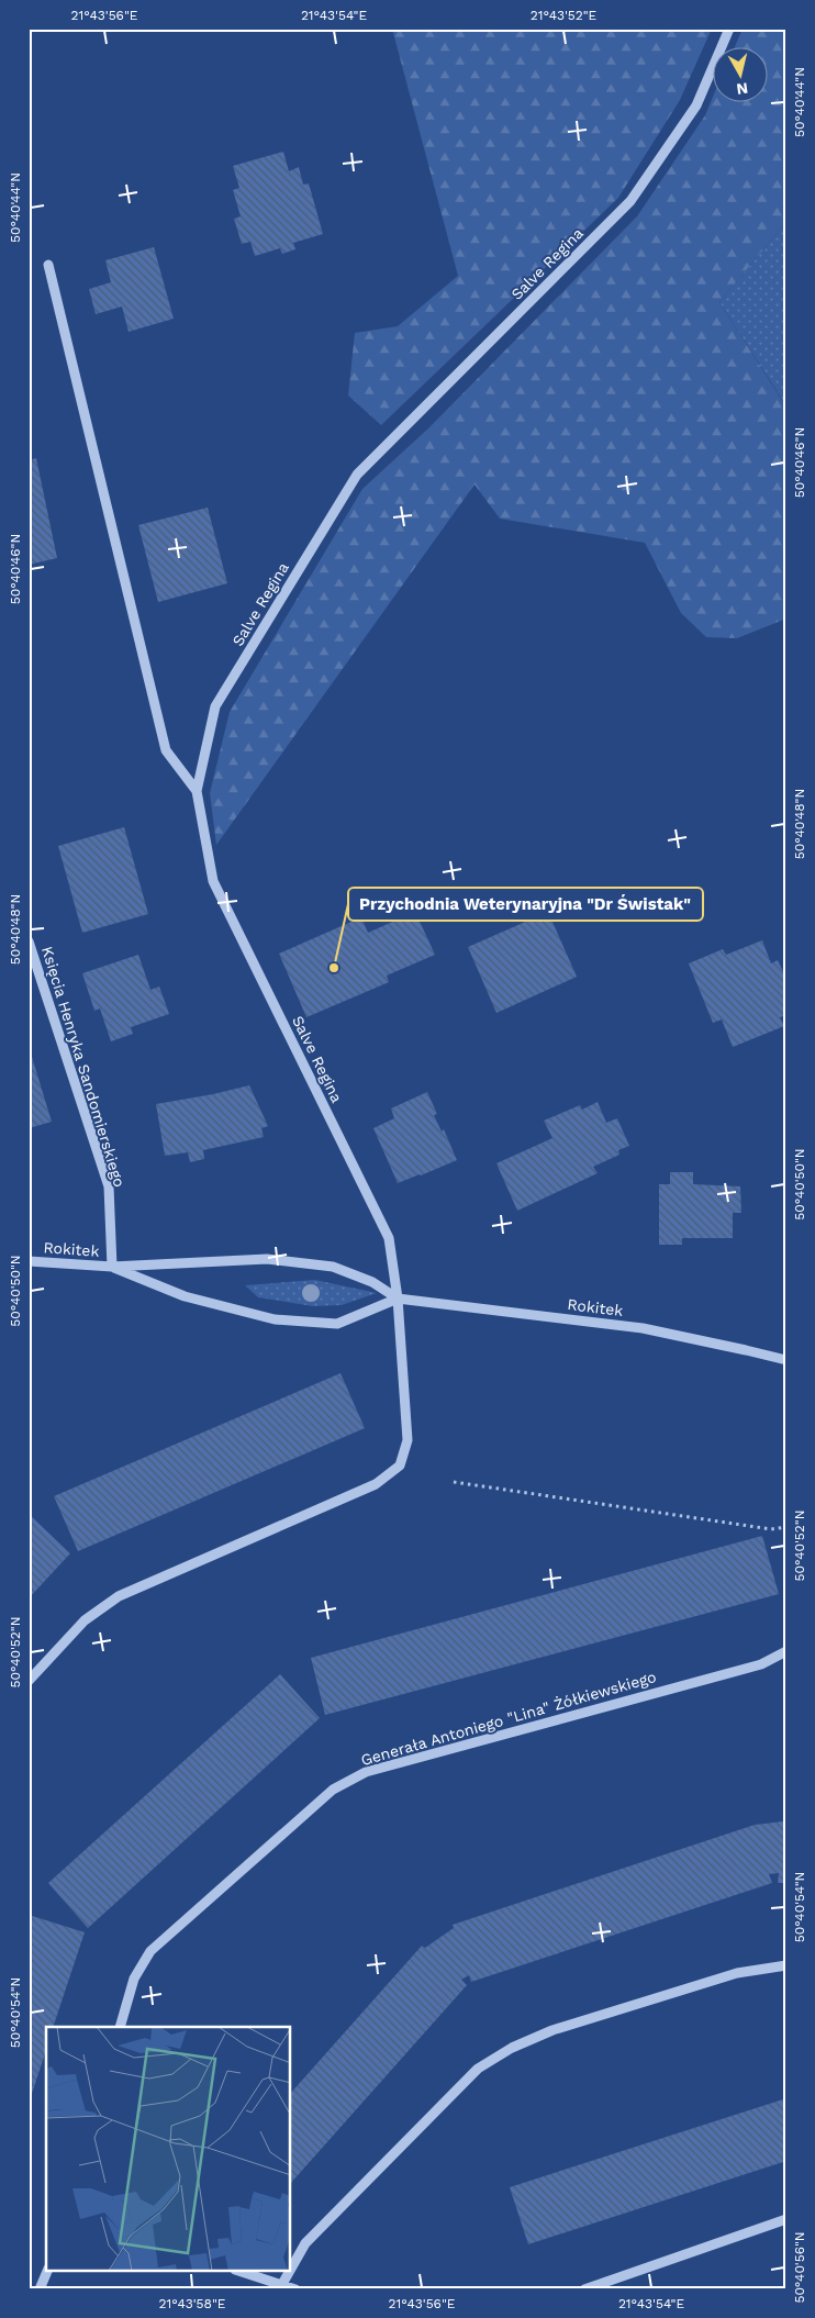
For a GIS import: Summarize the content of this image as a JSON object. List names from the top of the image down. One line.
{"streets":{"street":["Salve Regina","Księcia Henryka Sandomierskiego","Rokitek","Generała Antoniego \"Lina\" Żółkiewskiego"]},"crossings":[["Salve Regina","Rokitek"],["Księcia Henryka Sandomierskiego","Rokitek"]],"places":["Przychodnia Weterynaryjna \"Dr Świstak\""],"north":"bottom","coordinates":["21°43'56\"E","21°43'54\"E","21°43'52\"E","50°40'44\"N","50°40'46\"N","50°40'48\"N","50°40'50\"N","50°40'52\"N","50°40'54\"N","50°40'56\"N","21°43'58\"E"]}
